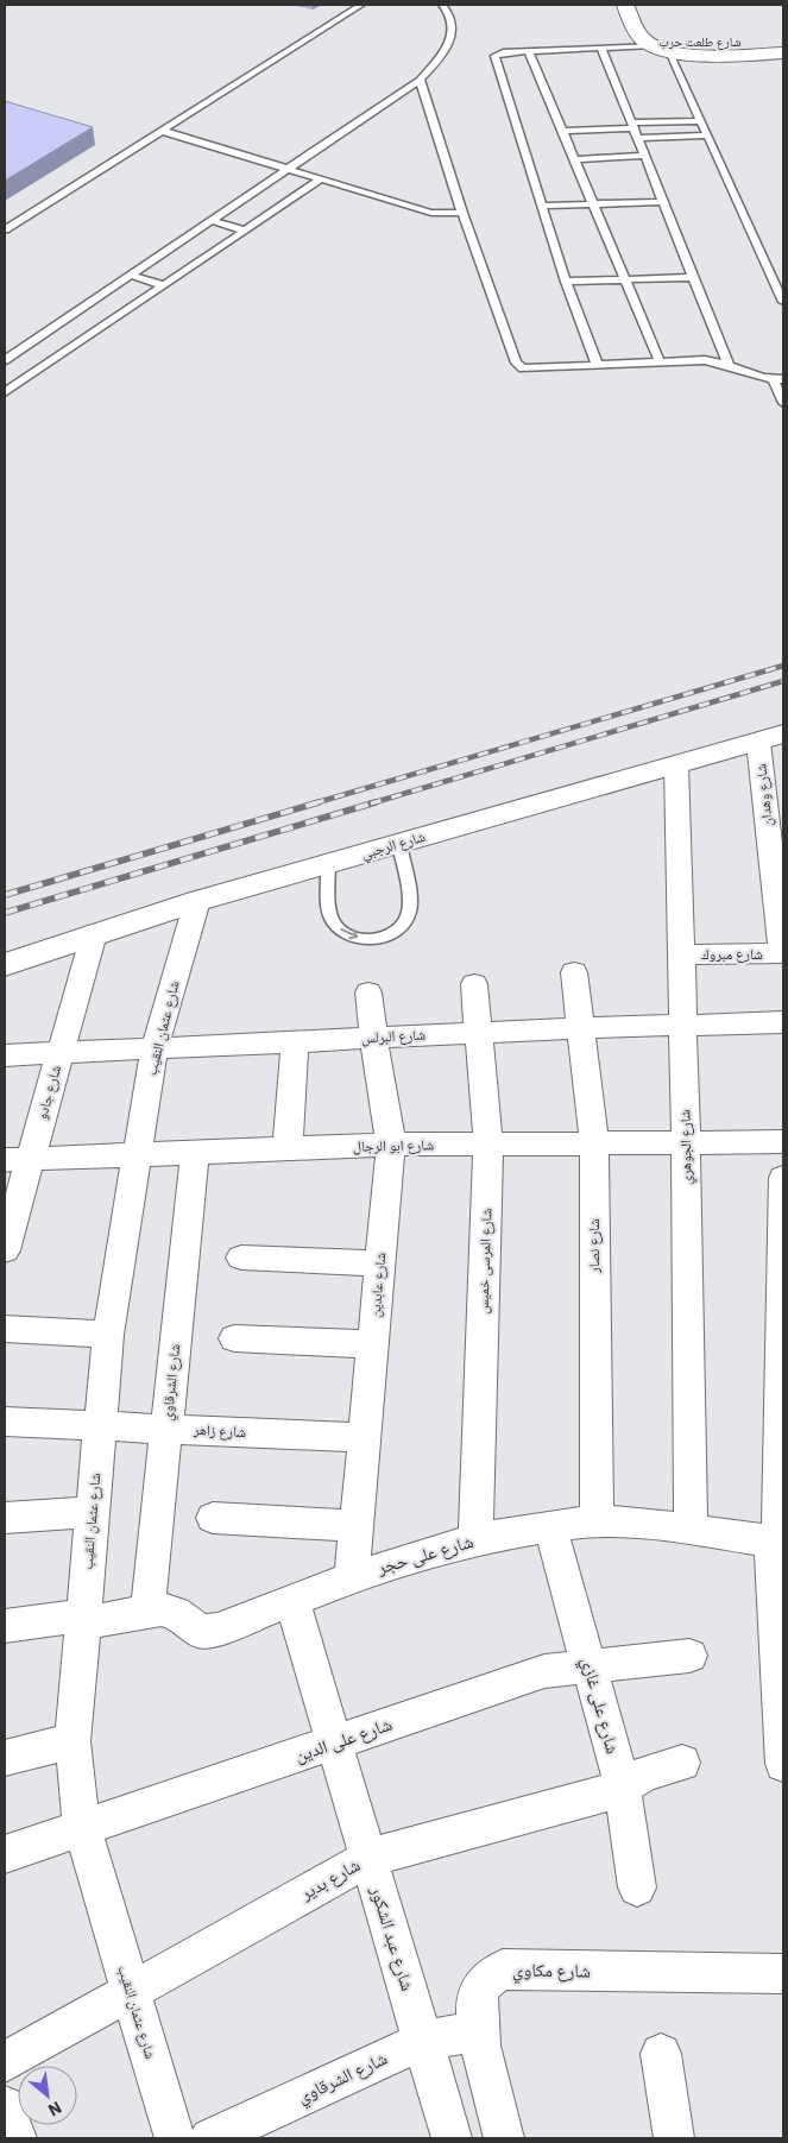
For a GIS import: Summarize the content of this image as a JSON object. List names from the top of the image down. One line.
{"streets":{"main road":["شارع طلعت حرب","شارع الرجبي"],"street":["شارع وهدان","شارع مبروك","شارع عثمان النقيب","شارع البرلس","شارع جادو","شارع ابو الرجال","شارع الجوهري","شارع نصار","شارع المرسى خميس","شارع عابدين","شارع الشرقاوي","شارع زاهر","شارع على حجر","شارع على غازي","شارع على الدين","شارع بدير","شارع عبد الشكور","شارع مكاوي"]},"crossings":[["شارع وهدان","شارع الرجبي"],["شارع وهدان","شارع مبروك"],["شارع الرجبي","شارع عثمان النقيب"],["شارع الرجبي","شارع جادو"],["شارع الرجبي","شارع الجوهري"],["شارع مبروك","شارع الجوهري"],["شارع عثمان النقيب","شارع البرلس"],["شارع عثمان النقيب","شارع ابو الرجال"],["شارع عثمان النقيب","شارع زاهر"],["شارع عثمان النقيب","شارع على حجر"],["شارع عثمان النقيب","شارع على الدين"],["شارع عثمان النقيب","شارع بدير"],["شارع البرلس","شارع جادو"],["شارع البرلس","شارع الجوهري"],["شارع البرلس","شارع نصار"],["شارع البرلس","شارع المرسى خميس"],["شارع البرلس","شارع عابدين"],["شارع جادو","شارع ابو الرجال"],["شارع ابو الرجال","شارع الجوهري"],["شارع ابو الرجال","شارع نصار"],["شارع ابو الرجال","شارع المرسى خميس"],["شارع ابو الرجال","شارع عابدين"],["شارع ابو الرجال","شارع الشرقاوي"],["شارع الجوهري","شارع على حجر"],["شارع نصار","شارع على حجر"],["شارع المرسى خميس","شارع على حجر"],["شارع عابدين","شارع زاهر"],["شارع عابدين","شارع على حجر"],["شارع الشرقاوي","شارع زاهر"],["شارع الشرقاوي","شارع على حجر"],["شارع الشرقاوي","شارع عبد الشكور"],["شارع الشرقاوي","شارع مكاوي"],["شارع على حجر","شارع على غازي"],["شارع على حجر","شارع عبد الشكور"],["شارع على غازي","شارع على الدين"],["شارع على غازي","شارع بدير"],["شارع على الدين","شارع عبد الشكور"],["شارع بدير","شارع عبد الشكور"]],"north":"bottom right"}
